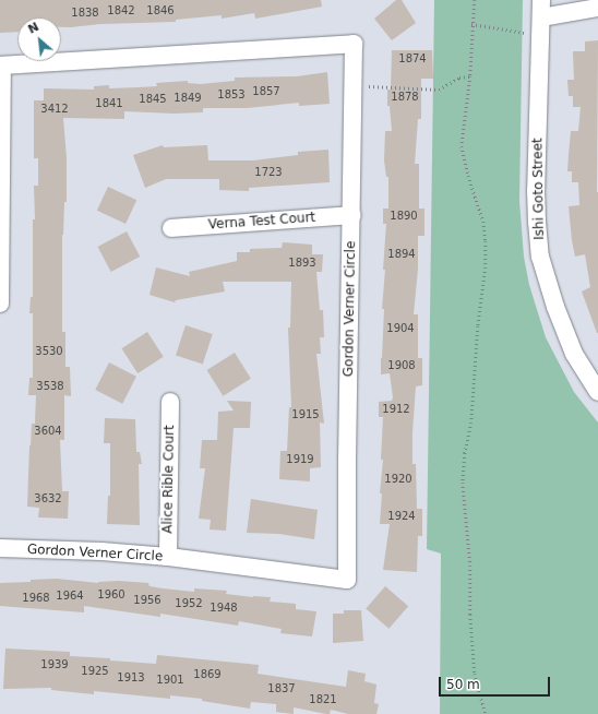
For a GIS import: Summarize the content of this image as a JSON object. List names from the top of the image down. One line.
{"streets":{"street":["Ishi Goto Street","Verna Test Court","Gordon Verner Circle","Alice Rible Court"]},"crossings":[["Verna Test Court","Gordon Verner Circle"],["Gordon Verner Circle","Alice Rible Court"]],"house_numbers":["1842","1846","1838","1874","1857","1853","1878","1849","1845","1841","3412","1723","1890","1894","1893","1904","3530","1908","3538","1912","1915","3604","1919","1920","3632","1924","1960","1964","1968","1956","1952","1948","1939","1925","1869","1913","1901","1837","1821"],"scale_bar":"50 m","north":"top left"}
